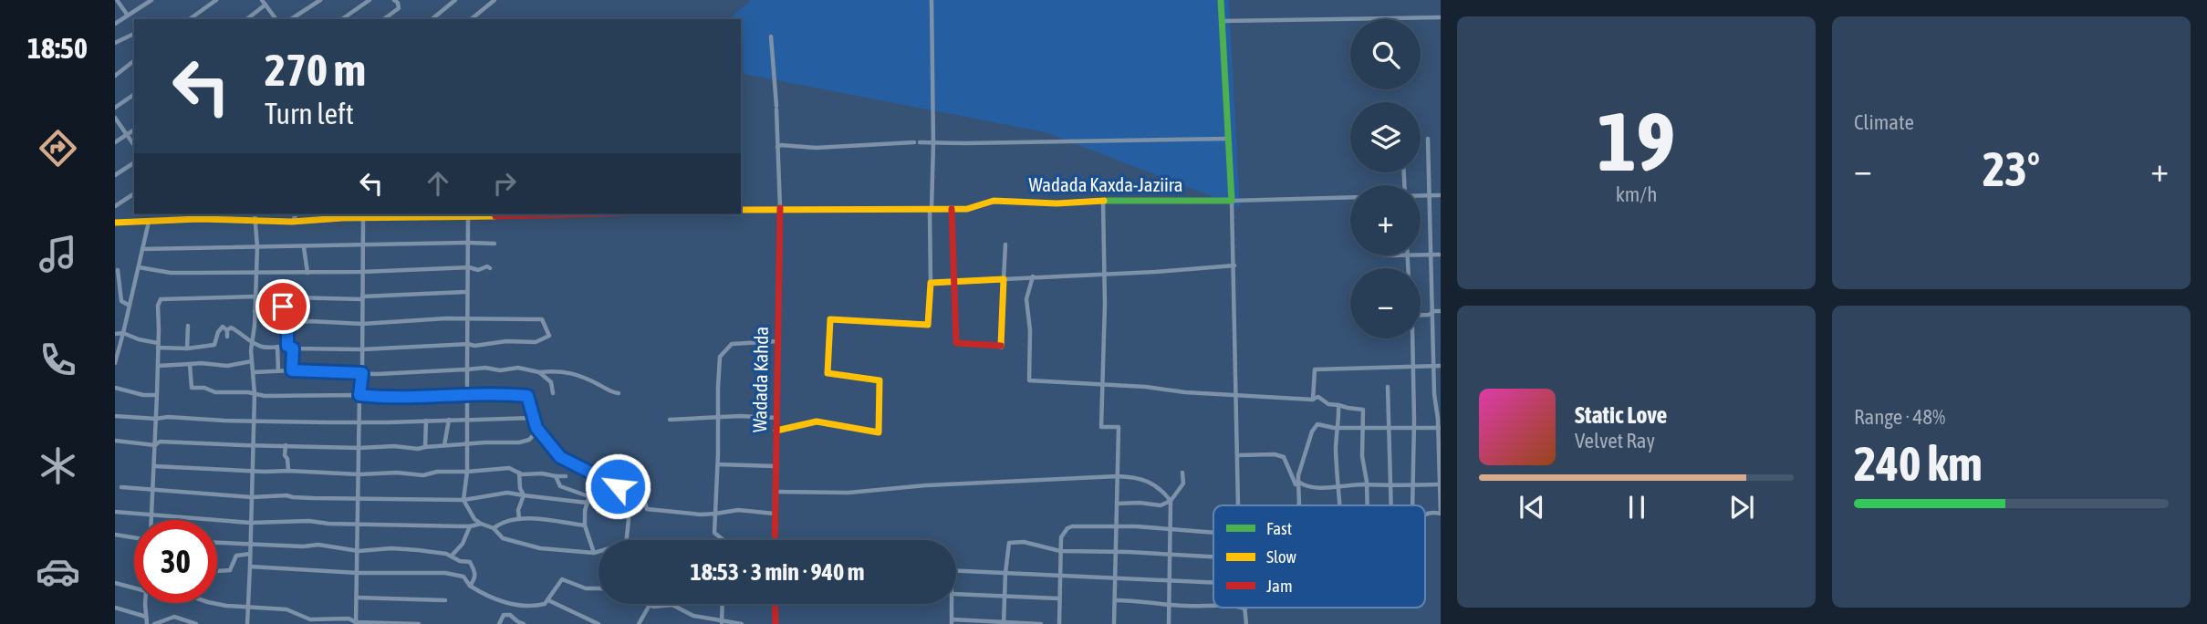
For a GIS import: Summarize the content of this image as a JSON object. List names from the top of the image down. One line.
{"streets":{"street":["Wadada Kaxda-Jaziira","Wadada Kahda"]},"crossings":[["Wadada Kaxda-Jaziira","Wadada Kahda"]],"legend":["Fast","Slow","Jam"],"page":{"tabs":"18:50","tile":[["19","km/h"],"Climate",["Range · 48%","240 km"]],"map_buttons":["+","−"],"turn":["270 m","Turn left"],"heat":["−","23°","+"],"song":["Static Love","Velvet Ray"],"limit":"30","trip":"18:53 · 3 min · 940 m"}}
